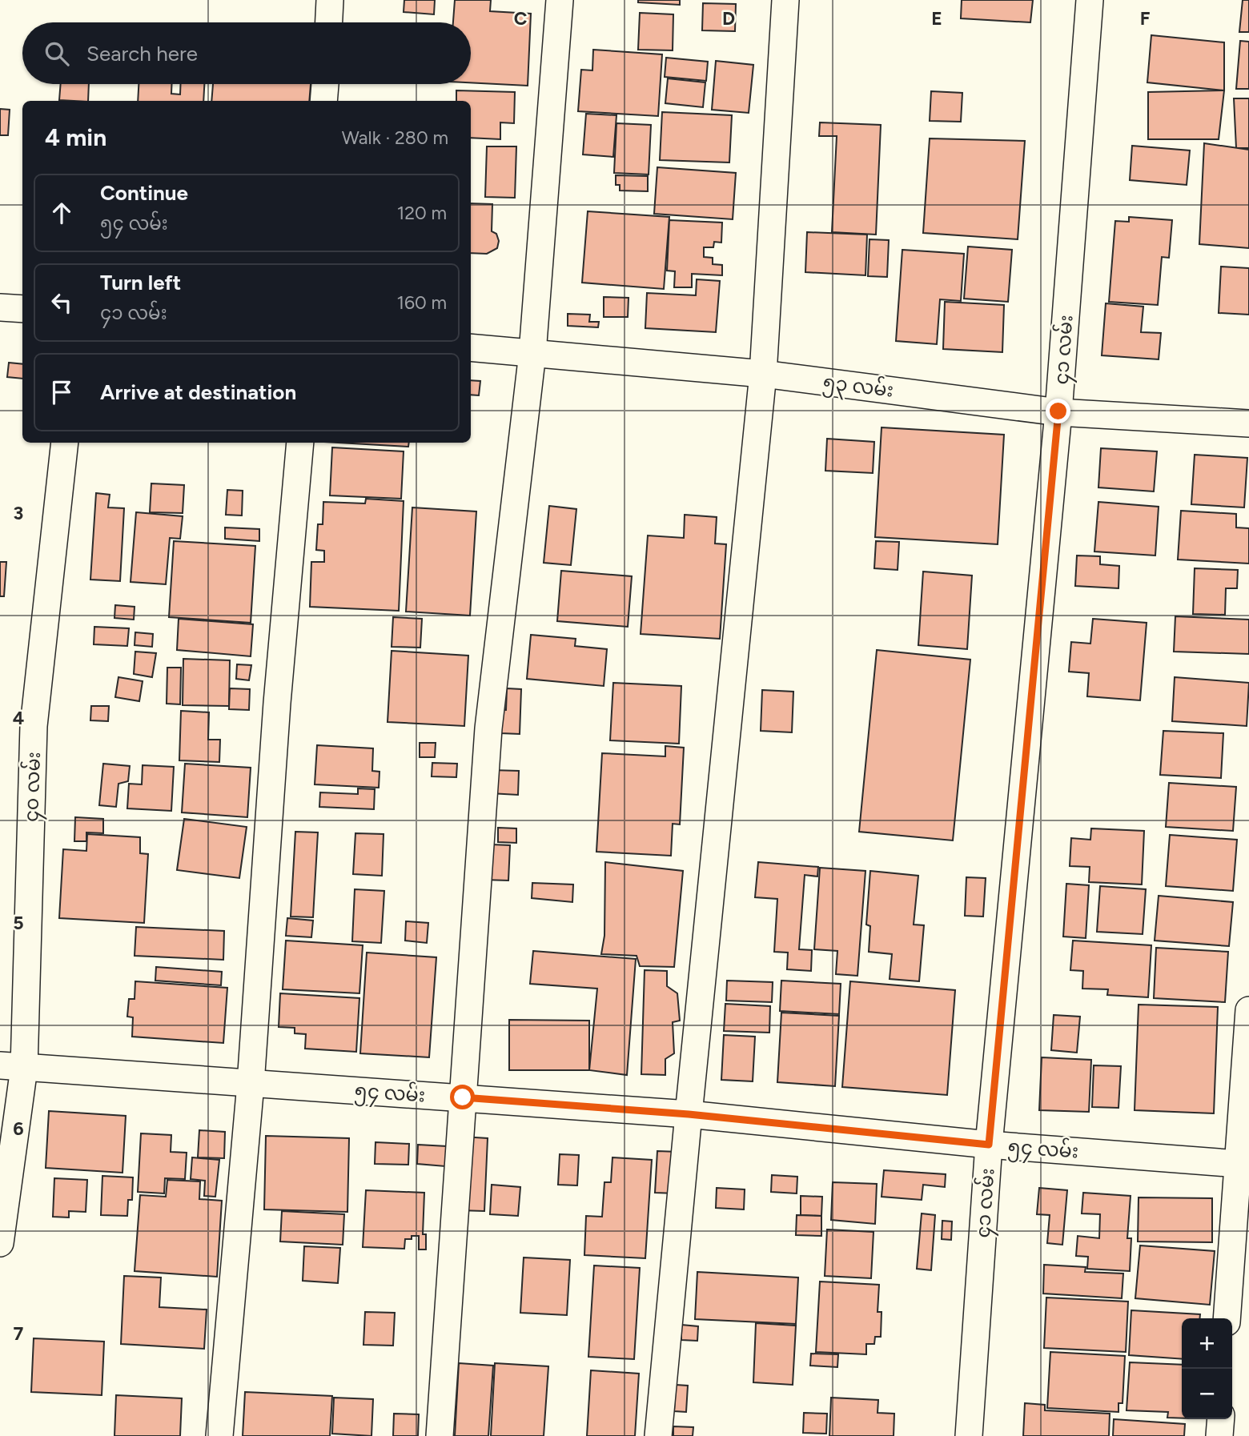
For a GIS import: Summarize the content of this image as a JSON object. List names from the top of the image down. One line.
{"streets":{"street":["၄၁ လမ်း","၅၃ လမ်း","၄၀ လမ်း","၅၄ လမ်း"]},"crossings":[["၄၁ လမ်း","၅၃ လမ်း"],["၄၁ လမ်း","၅၄ လမ်း"],["၄၀ လမ်း","၅၄ လမ်း"]],"page":{"search":"Search here","heading":["4 min","Walk · 280 m"],"list":[["Continue","၅၄ လမ်း","120 m"],["Turn left","၄၁ လမ်း","160 m"],"Arrive at destination"],"map_buttons":["+","−"]},"grid":{"columns":["C","D","E","F"],"rows":["3","4","5","6","7"]}}
